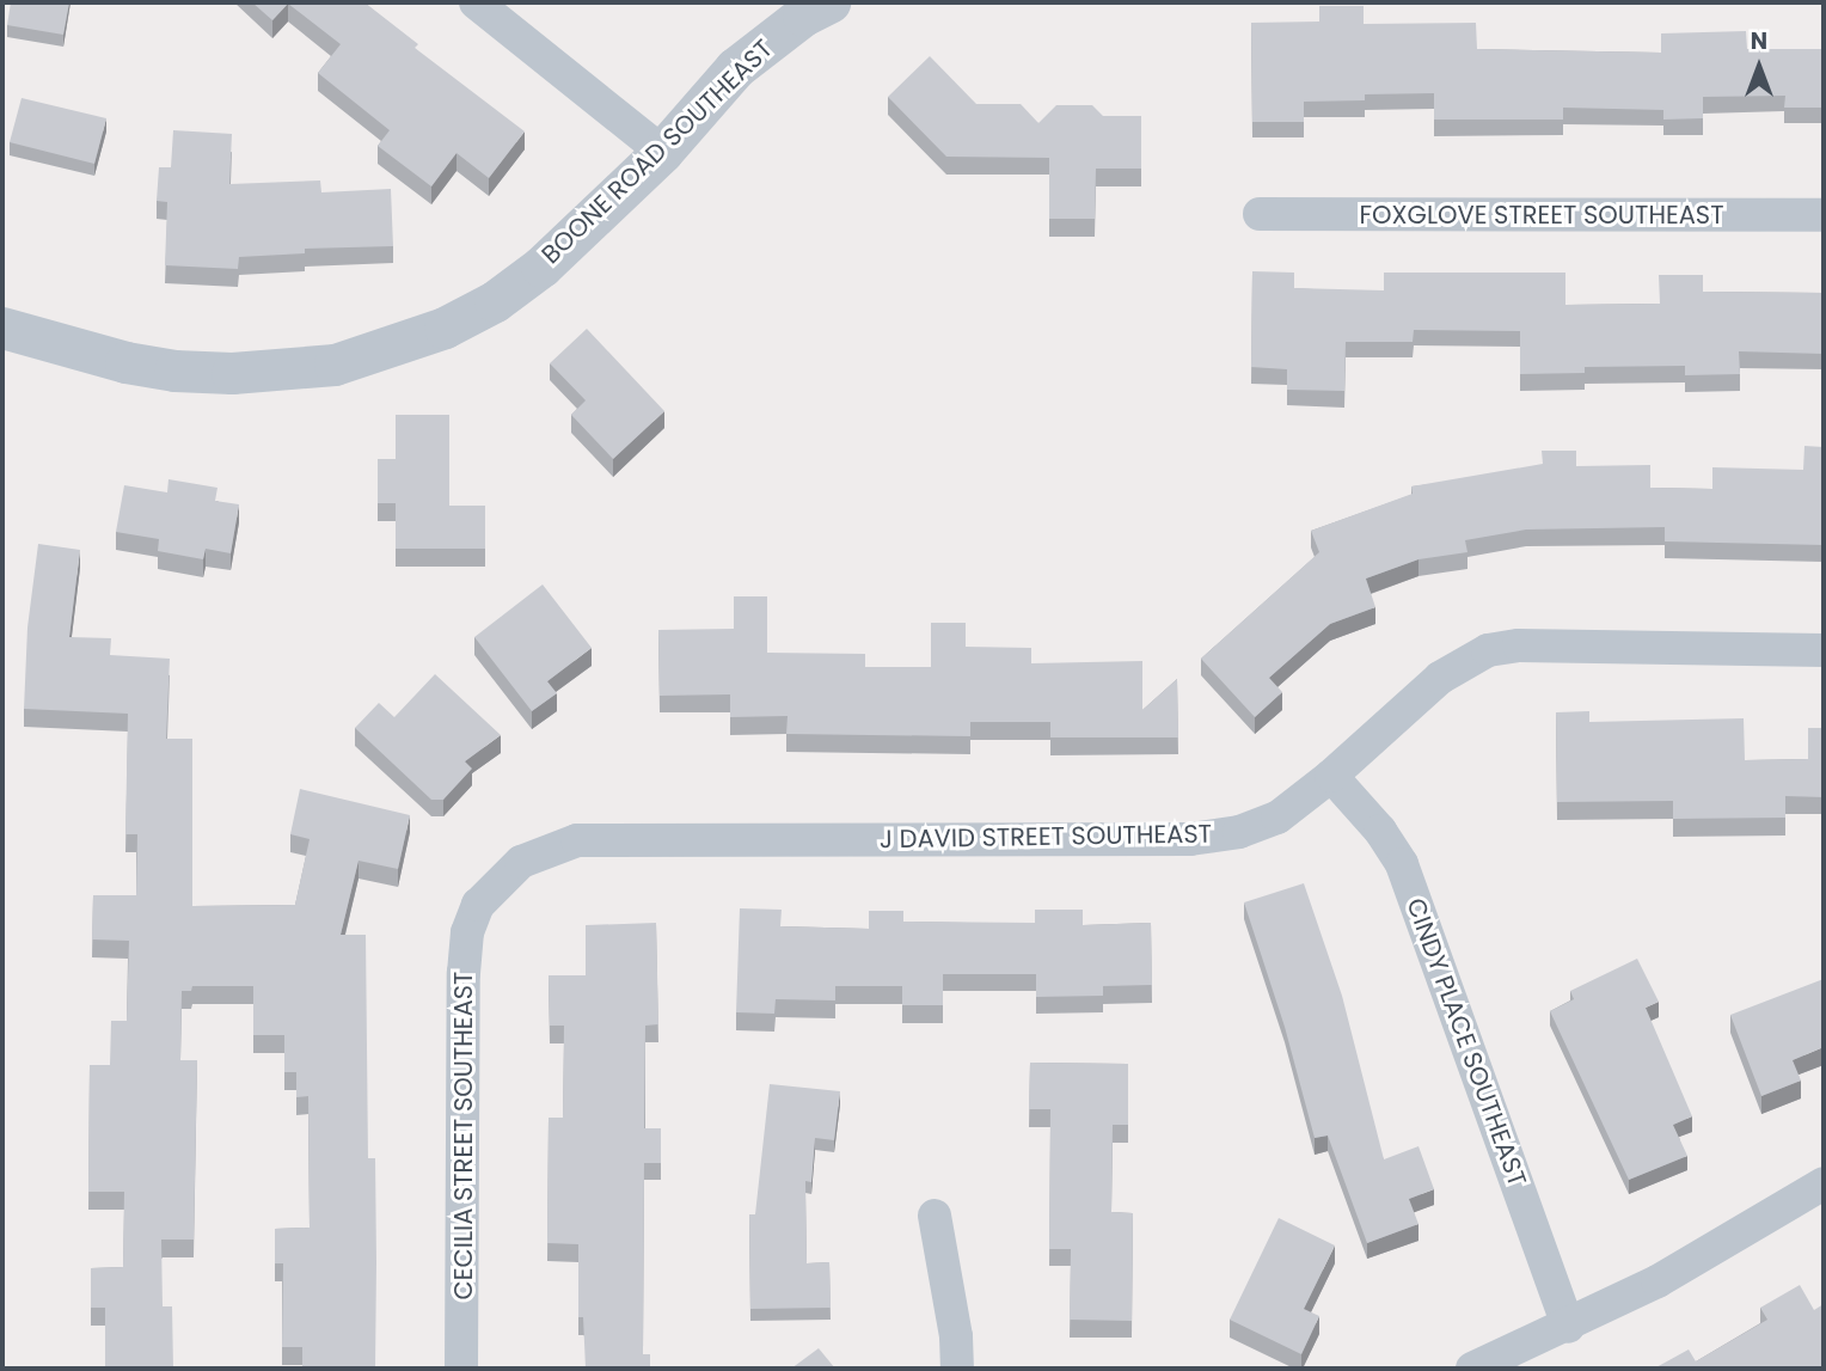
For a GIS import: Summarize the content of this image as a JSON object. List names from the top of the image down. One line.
{"streets":{"street":["BOONE ROAD SOUTHEAST","FOXGLOVE STREET SOUTHEAST","J DAVID STREET SOUTHEAST","CINDY PLACE SOUTHEAST","CECILIA STREET SOUTHEAST"]},"crossings":[["J DAVID STREET SOUTHEAST","CINDY PLACE SOUTHEAST"],["J DAVID STREET SOUTHEAST","CECILIA STREET SOUTHEAST"]],"north":"top"}
